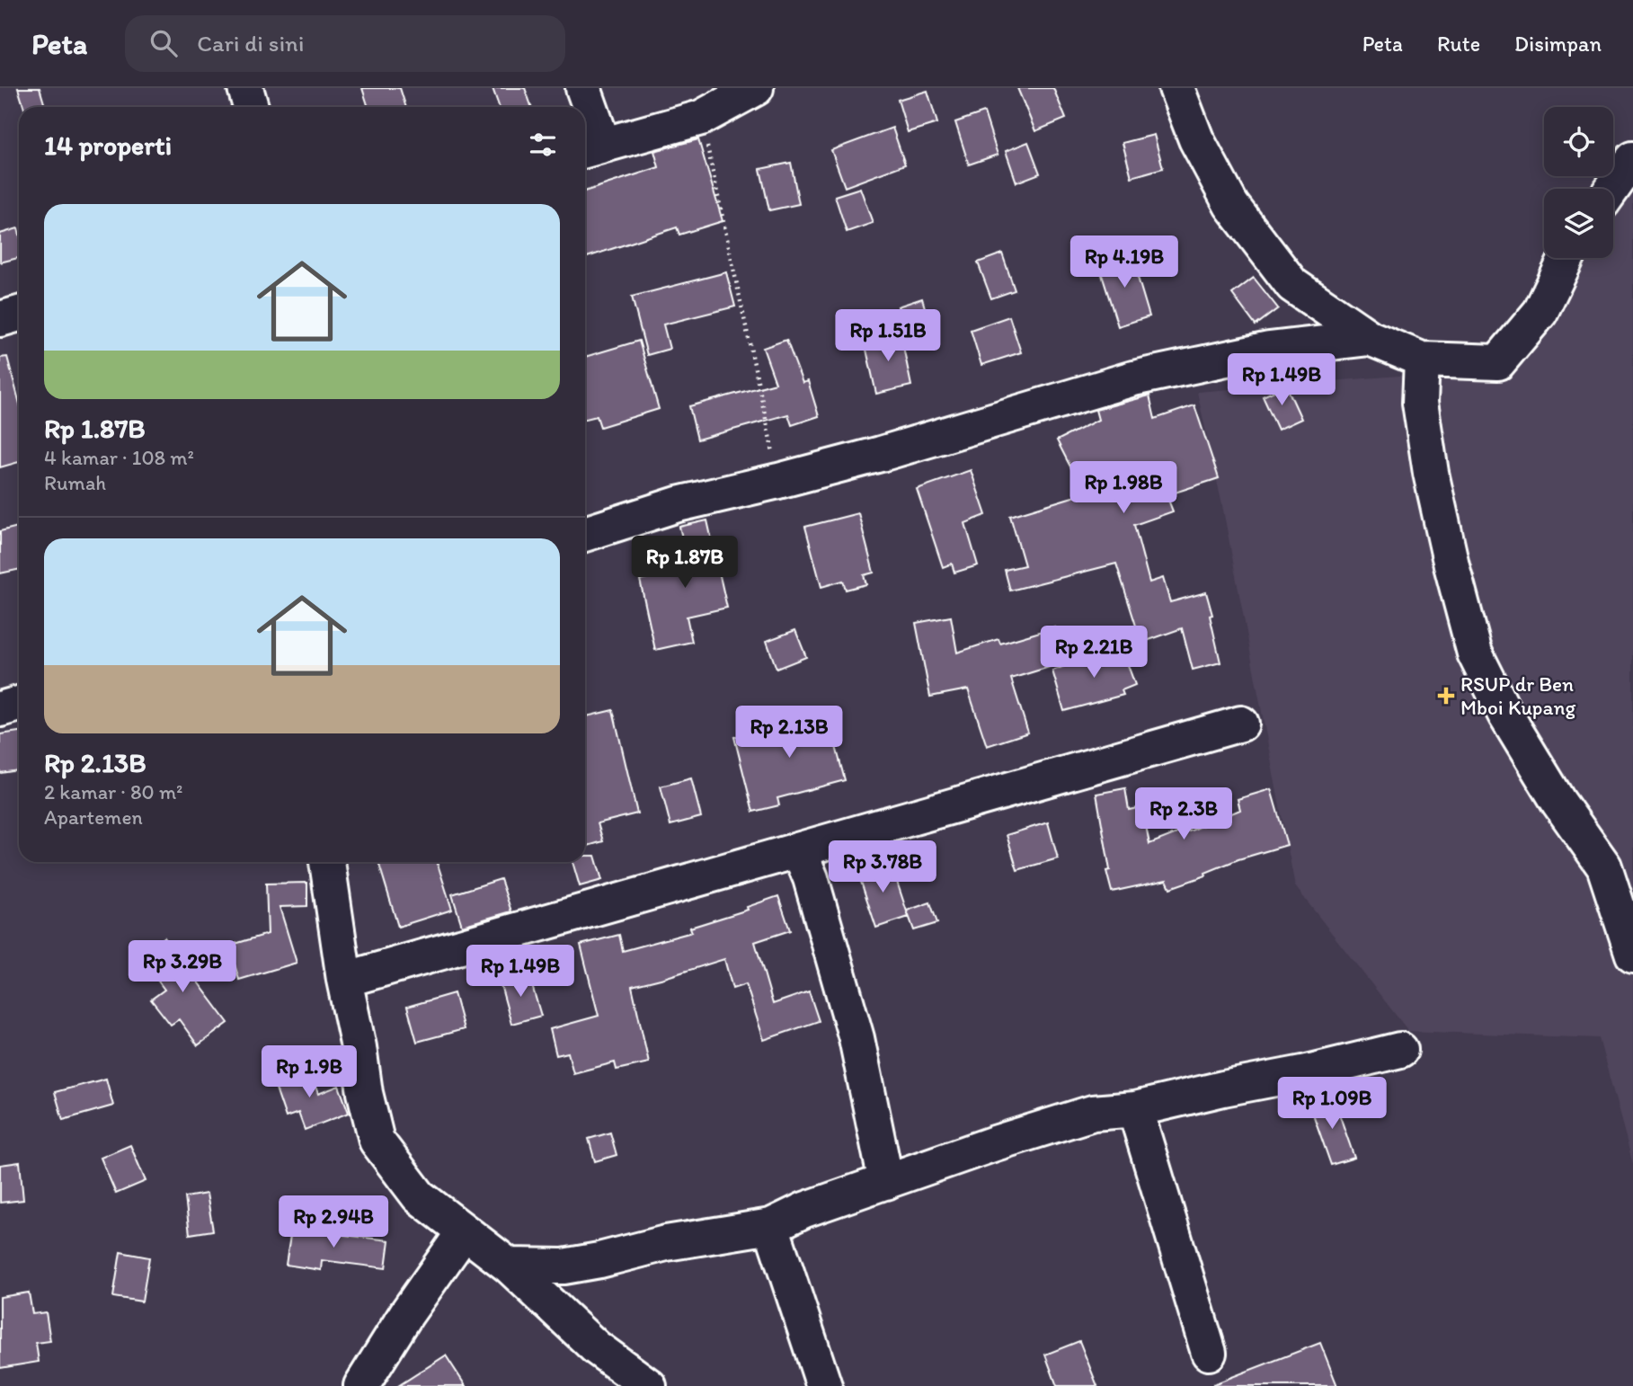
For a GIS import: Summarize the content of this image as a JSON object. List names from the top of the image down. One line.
{"places":{"health":["RSUP dr Ben Mboi Kupang"]},"page":{"header":"Peta","search":"Cari di sini","nav":["Peta","Rute","Disimpan"],"heading":"14 properti","list":[{"name":"Rp 1.87B","note":"4 kamar · 108 m² · Rumah"},{"name":"Rp 2.13B","note":"2 kamar · 80 m² · Apartemen"}],"price":["Rp 4.19B","Rp 1.51B","Rp 1.49B","Rp 1.98B","Rp 1.87B","Rp 2.21B","Rp 2.13B","Rp 2.3B","Rp 3.78B","Rp 3.29B","Rp 1.49B","Rp 1.9B","Rp 1.09B","Rp 2.94B"]}}
